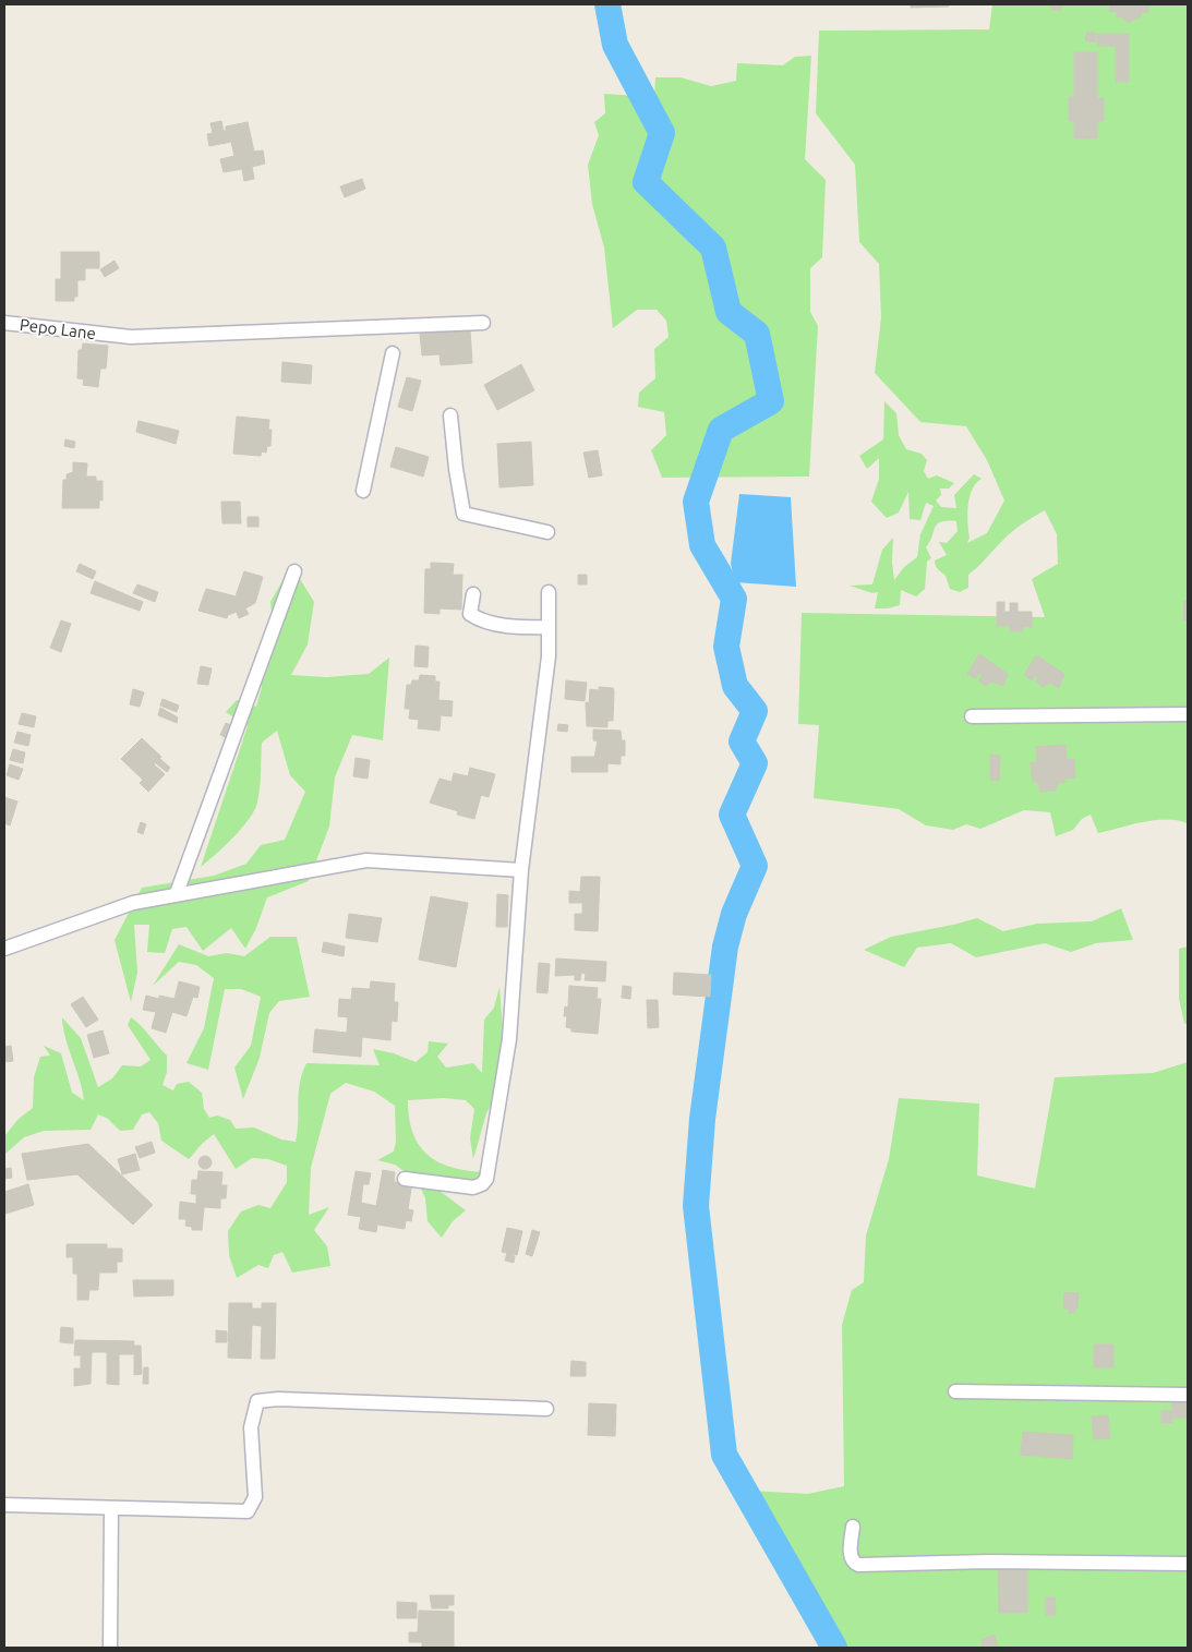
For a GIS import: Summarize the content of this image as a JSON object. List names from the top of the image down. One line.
{"streets":{"street":["Pepo Lane"]}}
